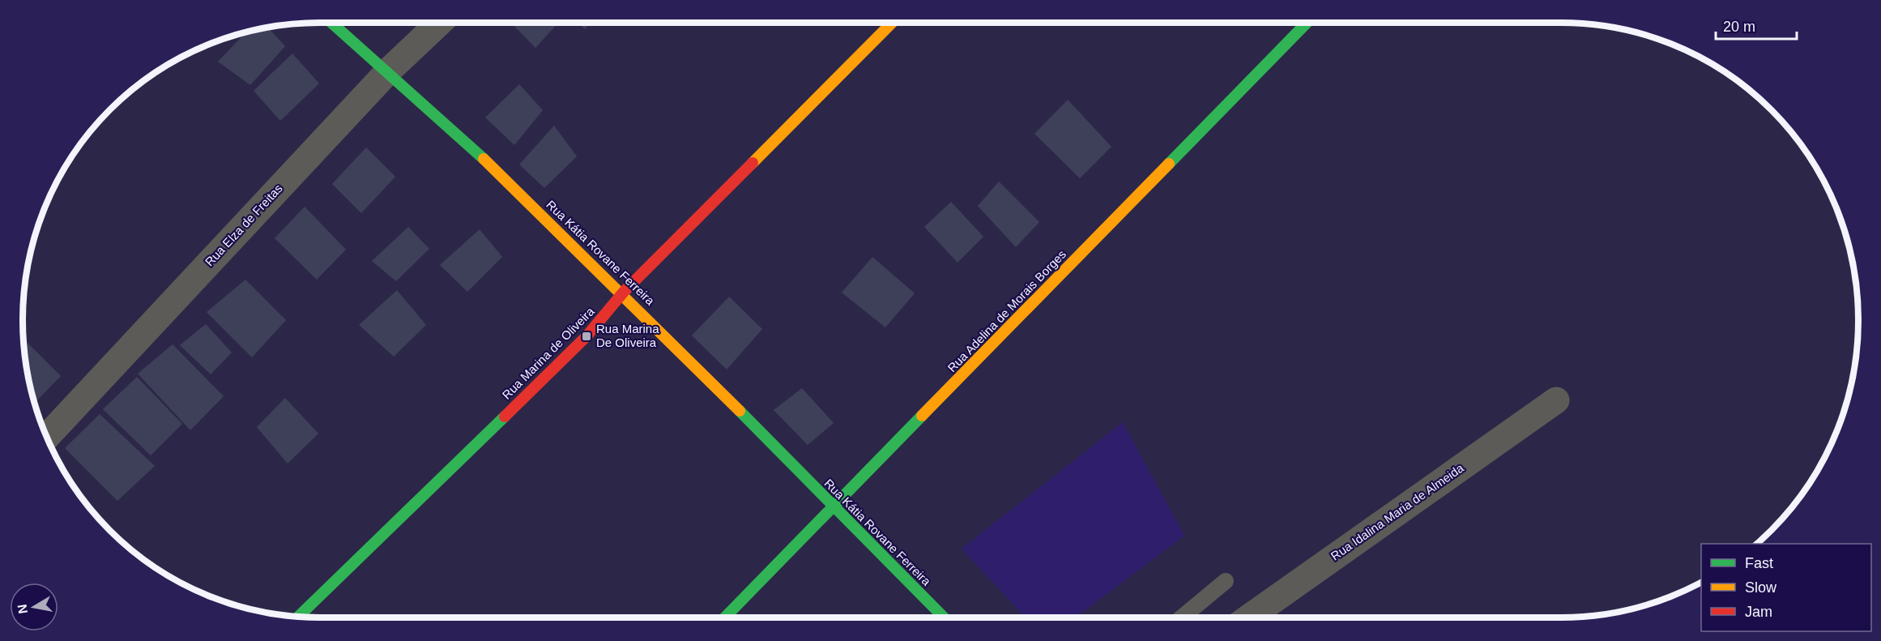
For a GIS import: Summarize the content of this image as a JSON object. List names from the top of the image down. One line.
{"streets":{"street":["Rua Elza de Freitas","Rua Kátia Rovane Ferreira","Rua Adelina de Morais Borges","Rua Marina de Oliveira","Rua Idalina Maria de Almeida"]},"crossings":[["Rua Elza de Freitas","Rua Kátia Rovane Ferreira"],["Rua Kátia Rovane Ferreira","Rua Adelina de Morais Borges"],["Rua Kátia Rovane Ferreira","Rua Marina de Oliveira"]],"places":{"transit":["Rua Marina De Oliveira"]},"legend":["Fast","Slow","Jam"],"scale_bar":"20 m","north":"left"}
